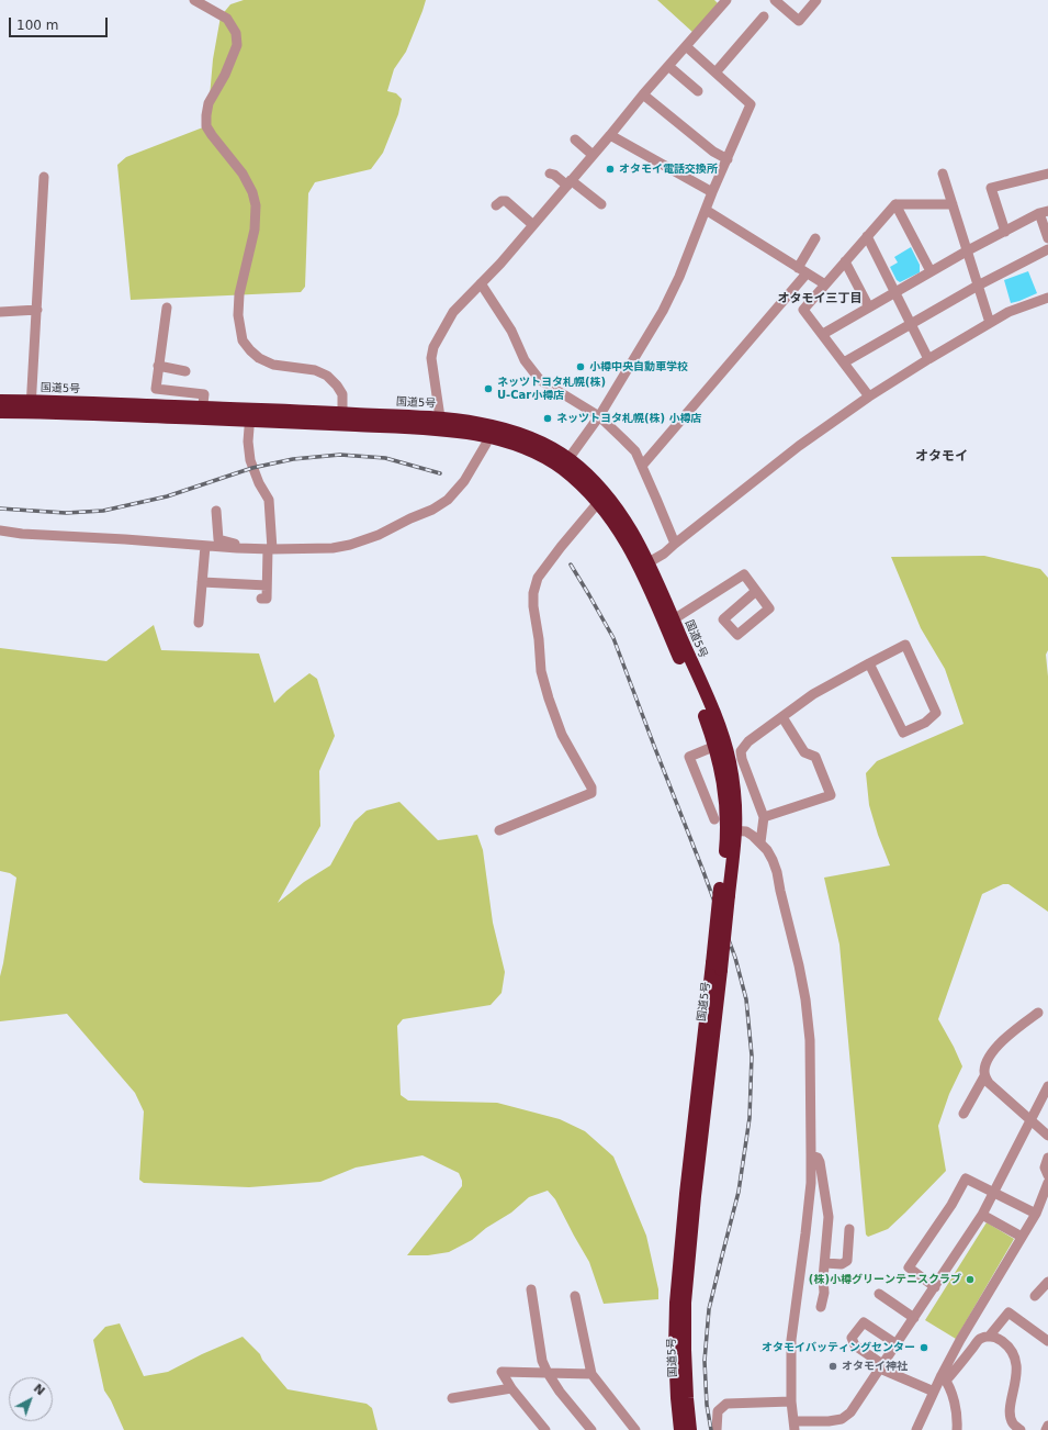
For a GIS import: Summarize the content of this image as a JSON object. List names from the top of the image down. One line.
{"streets":{"highway":["国道5号"]},"districts":["オタモイ三丁目","オタモイ"],"places":["オタモイ電話交換所","小樽中央自動車学校","ネッツトヨタ札幌(株) U-Car小樽店","ネッツトヨタ札幌(株) 小樽店","(株)小樽グリーンテニスクラブ","オタモイバッティングセンター","オタモイ神社"],"scale_bar":"100 m","north":"top right"}
